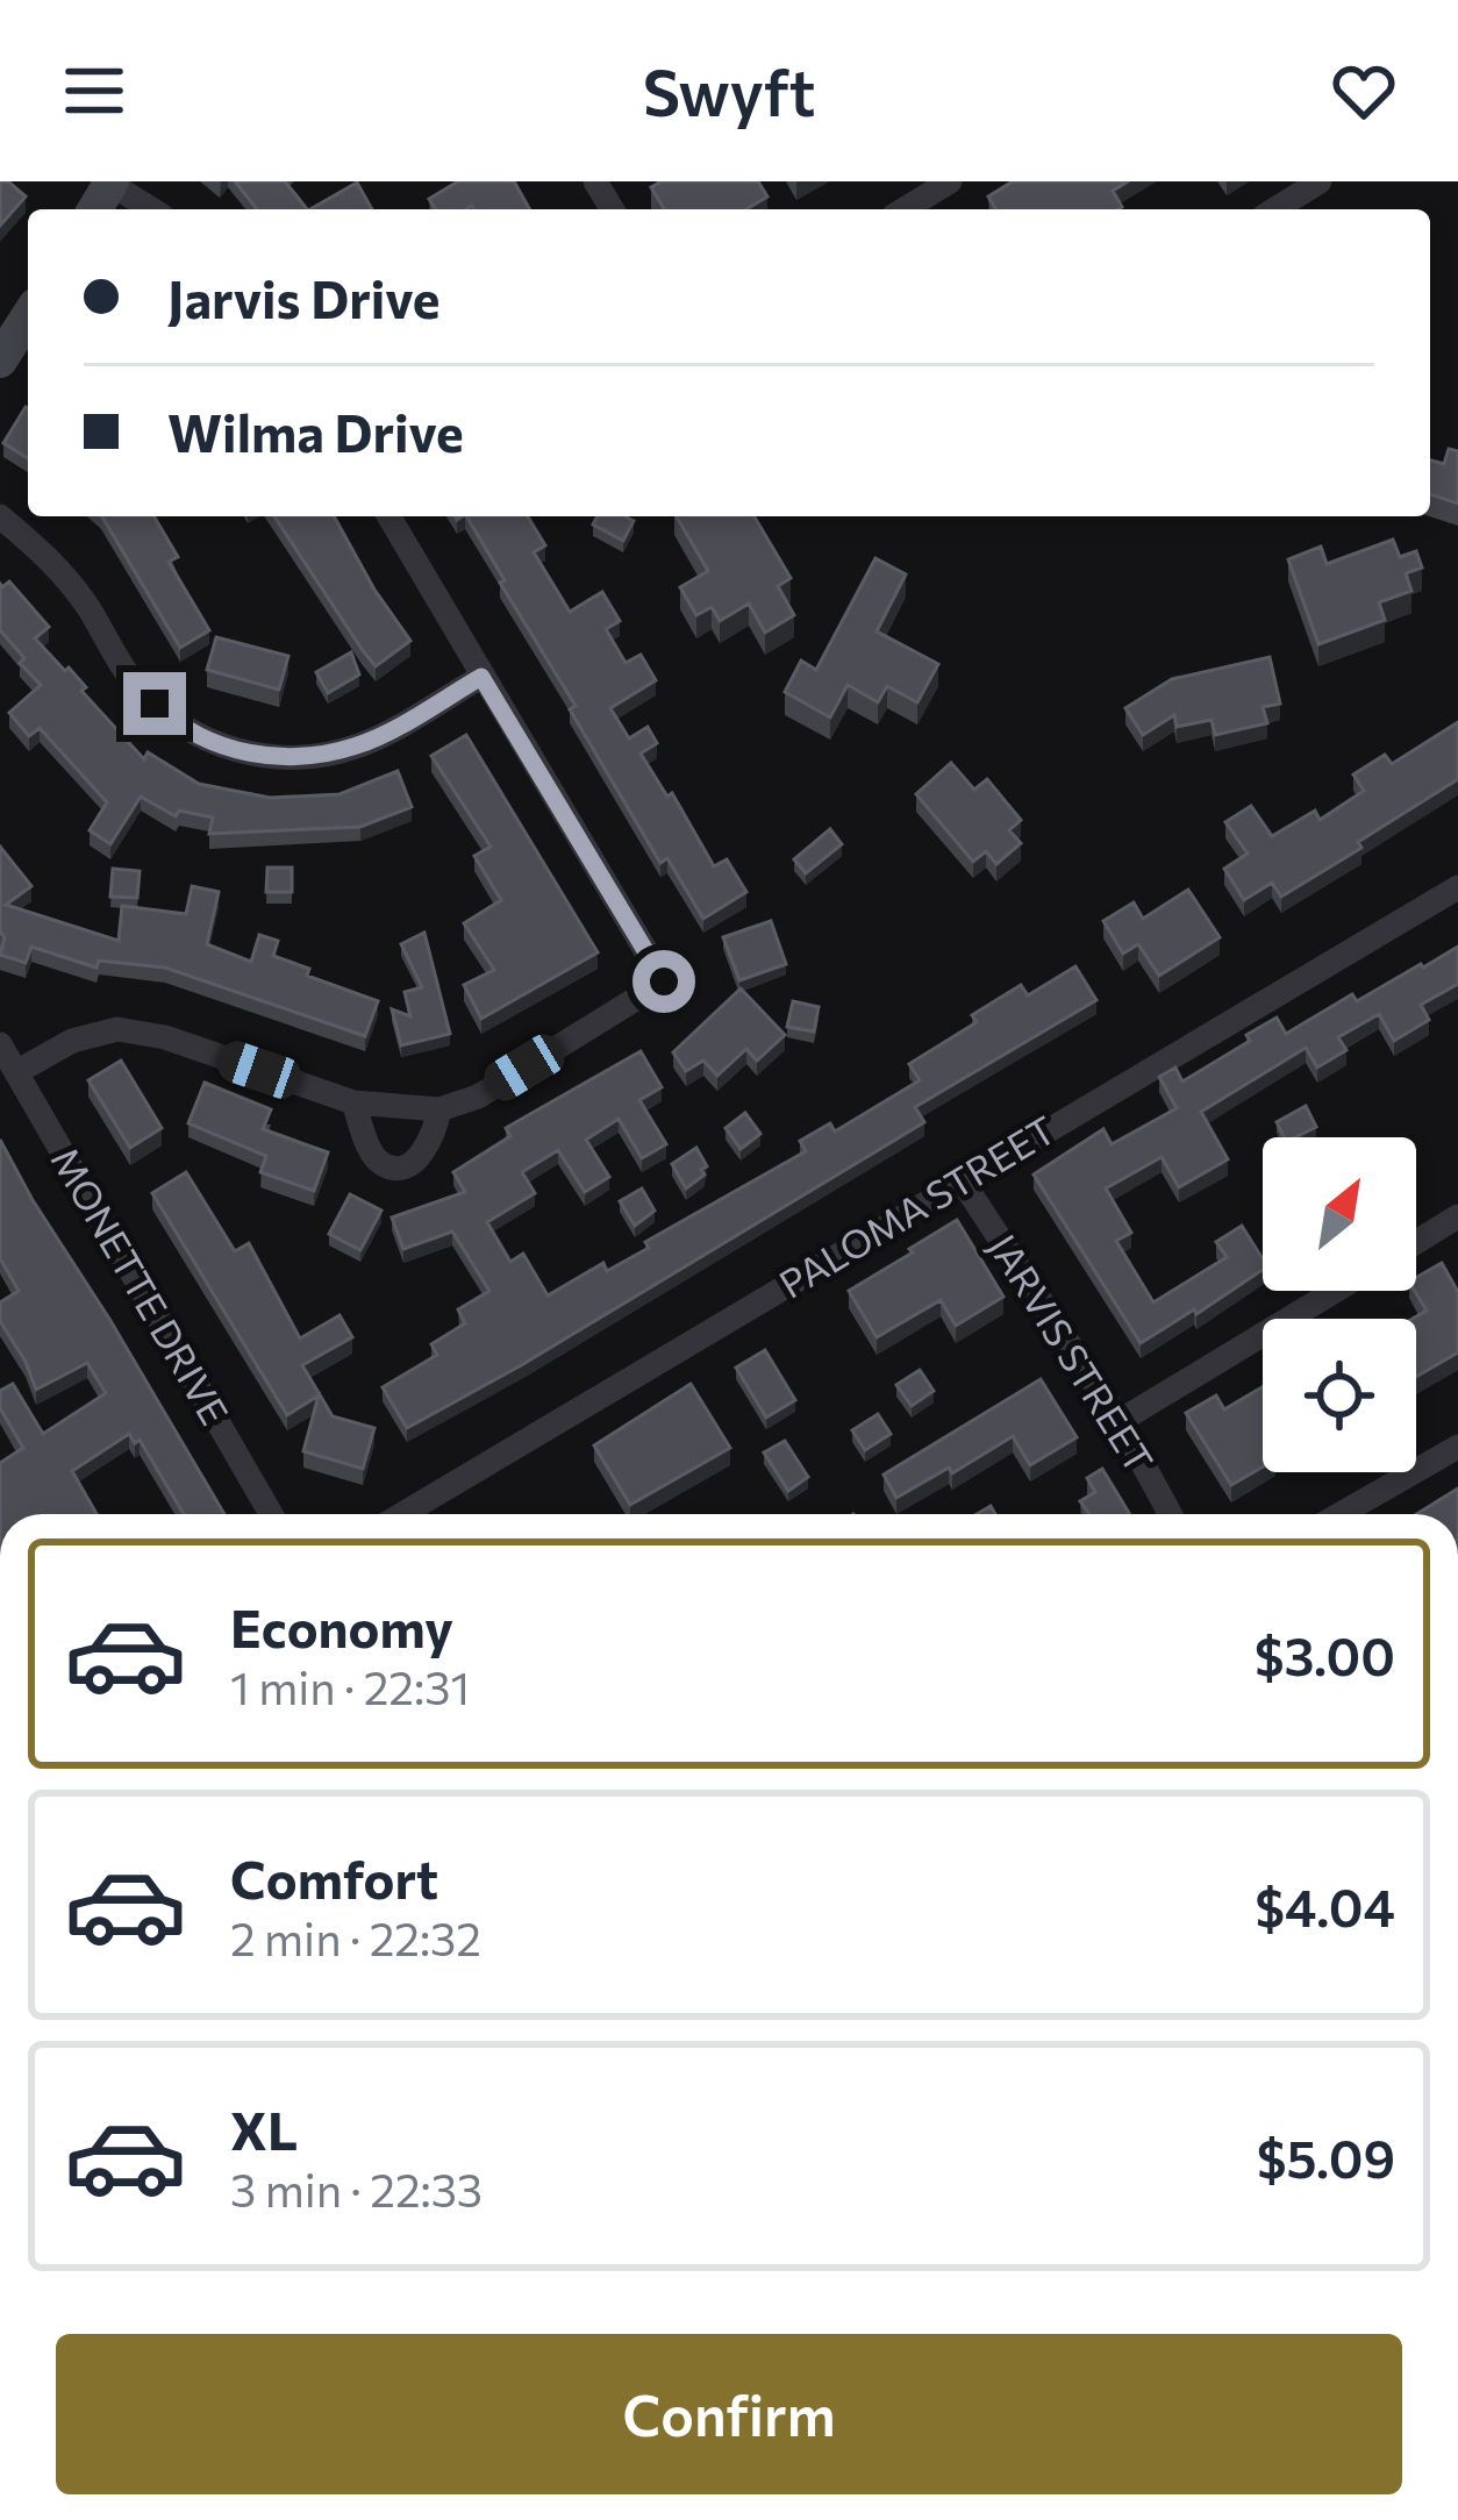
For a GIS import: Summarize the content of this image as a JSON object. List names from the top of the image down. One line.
{"streets":{"street":["PALOMA STREET","MONETTE DRIVE","JARVIS STREET"]},"crossings":[["PALOMA STREET","JARVIS STREET"]],"north":"top right","page":{"header":"Swyft","banner":["Jarvis Drive","Wilma Drive"],"list":[{"name":"Economy","note":"1 min · 22:31","value":"$3.00"},{"name":"Comfort","note":"2 min · 22:32","value":"$4.04"},{"name":"XL","note":"3 min · 22:33","value":"$5.09"}],"buttons":"Confirm"}}
